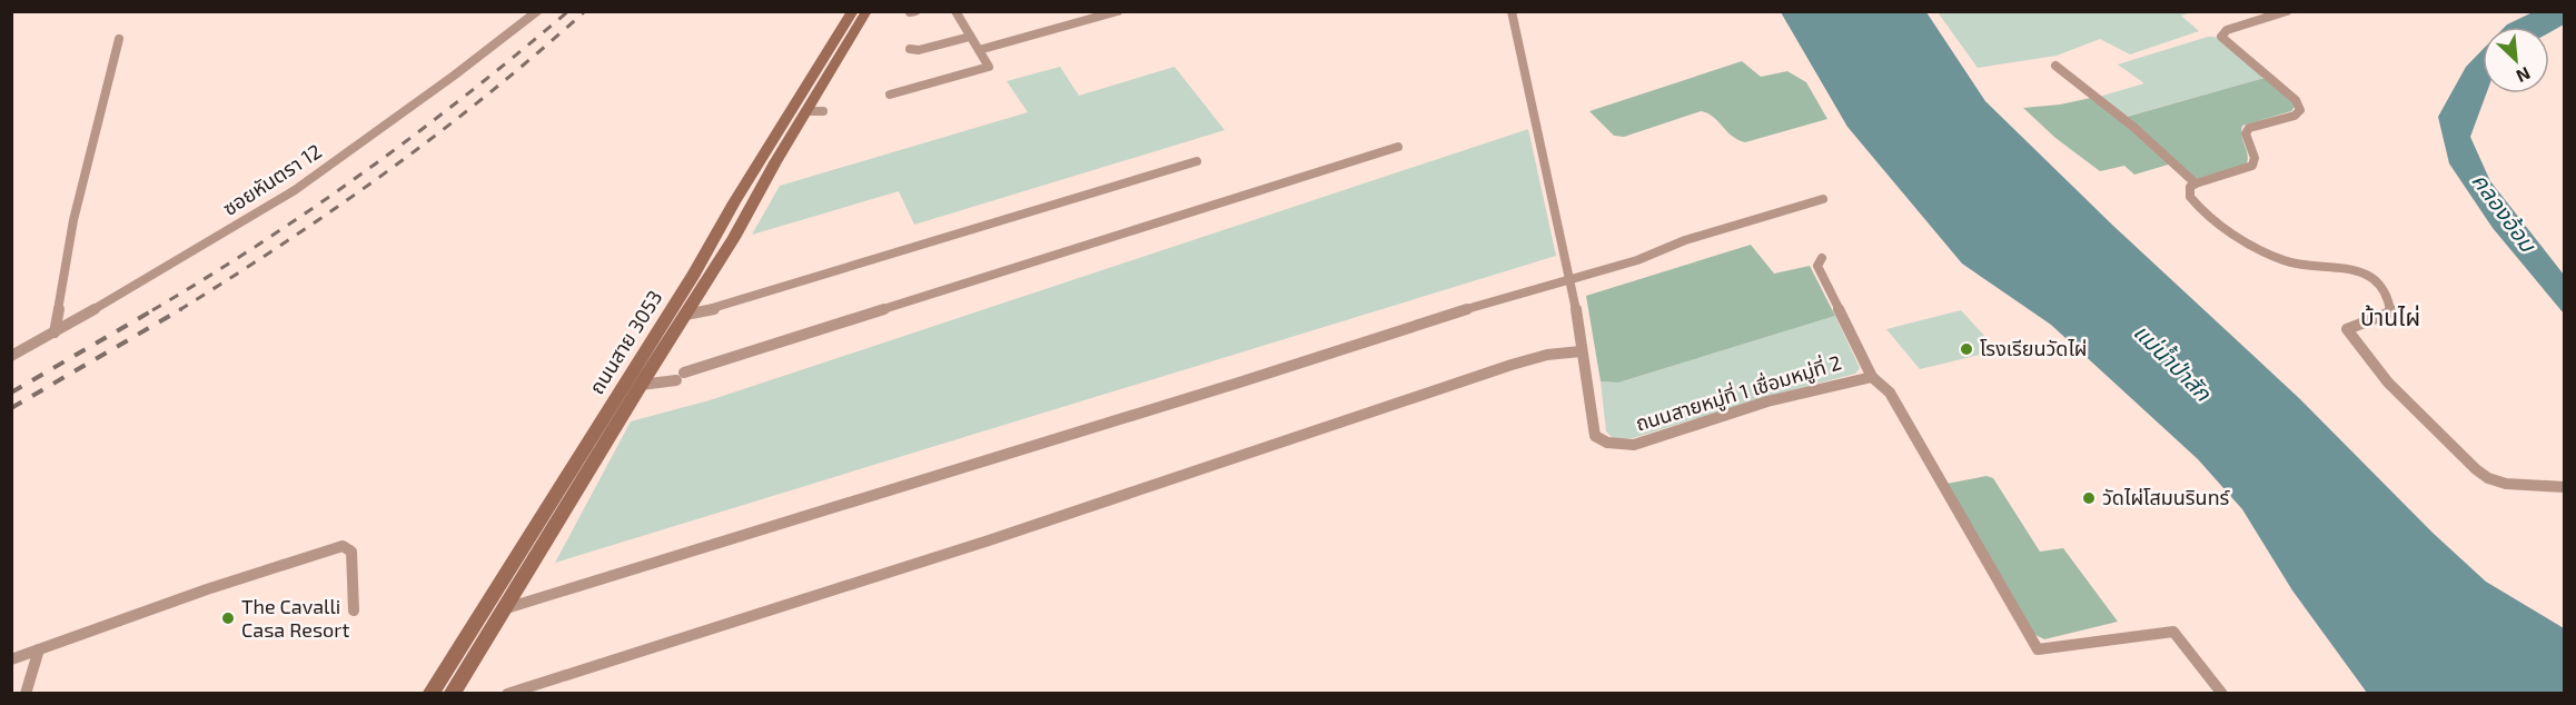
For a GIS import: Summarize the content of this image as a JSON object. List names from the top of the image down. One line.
{"streets":{"main road":["ถนนสาย 3053"],"street":["ซอยหันตรา 12","ถนนสายหมู่ที่ 1 เชื่อมหมู่ที่ 2"]},"districts":["บ้านไผ่"],"water":["คลองอ้อม","แม่น้ำป่าสัก"],"places":["โรงเรียนวัดไผ่","วัดไผ่โสมนรินทร์","The Cavalli Casa Resort"],"north":"bottom right"}
